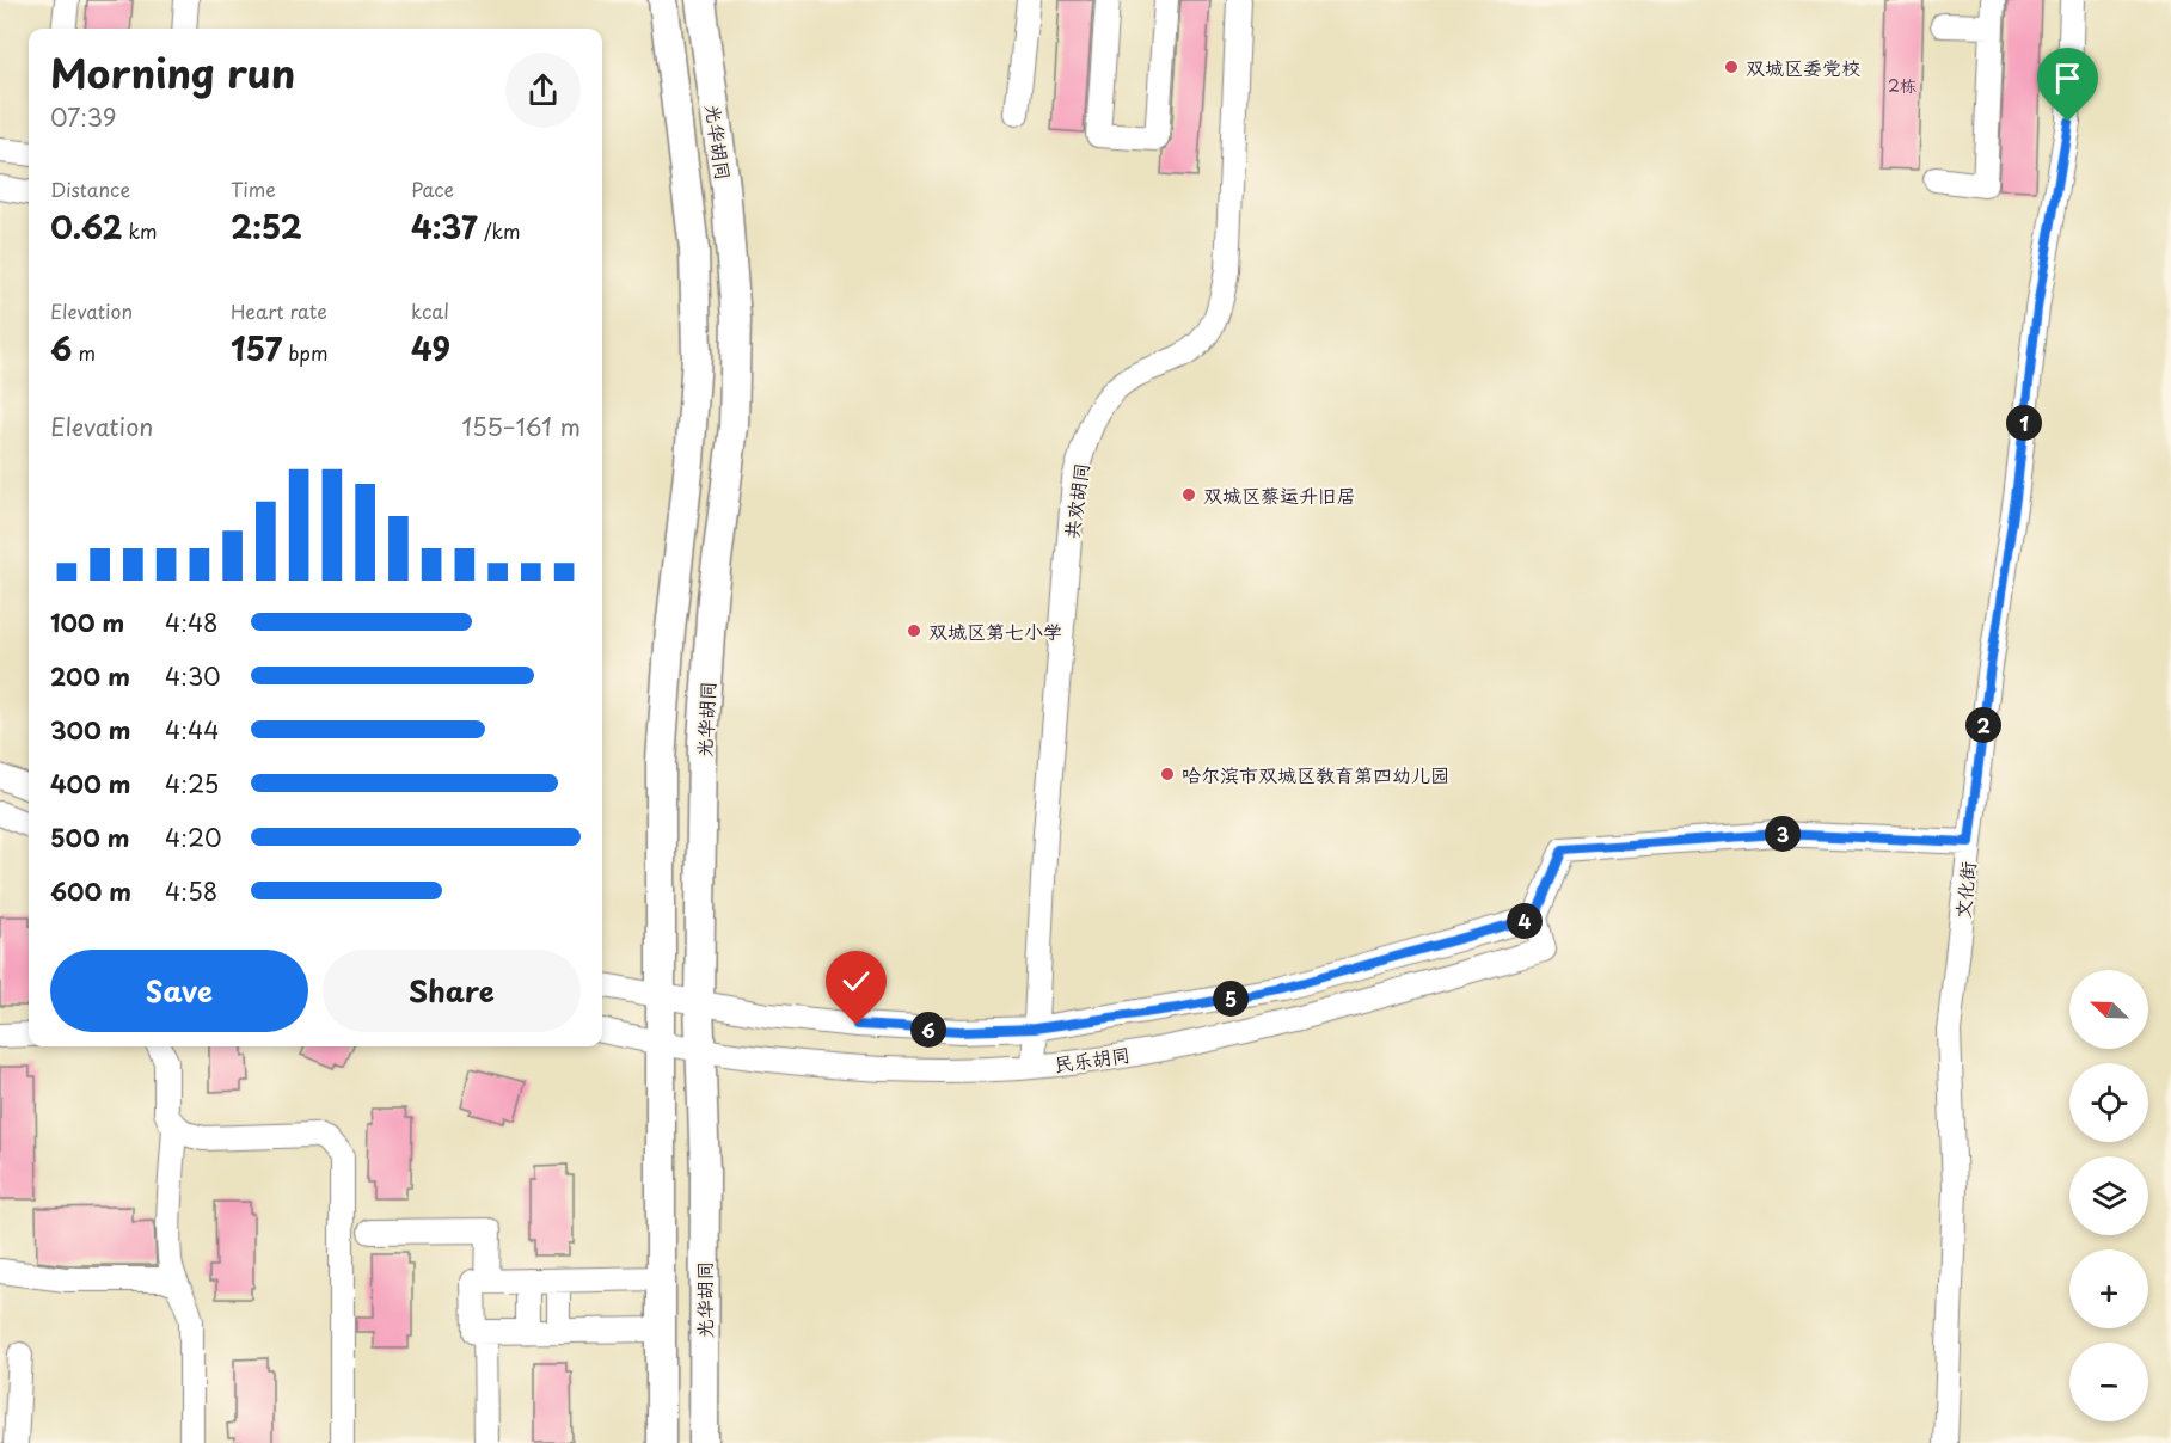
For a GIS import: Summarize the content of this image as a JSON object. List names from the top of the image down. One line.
{"streets":{"main road":["光华胡同"],"street":["共欢胡同","文化街","民乐胡同"]},"crossings":[["光华胡同","民乐胡同"],["共欢胡同","民乐胡同"]],"places":["双城区委党校","双城区蔡运升旧居","双城区第七小学","哈尔滨市双城区教育第四幼儿园"],"house_numbers":["2栋"],"north":"top left","page":{"heading":["Morning run","07:39"],"stats":[["Distance","0.62 km"],["Time","2:52"],["Pace","4:37 /km"],["Elevation","6 m"],["Heart rate","157 bpm"],["kcal","49"]],"chart":["Elevation","155–161 m"],"pins":["1","2","3","4","5","6"],"list":[{"name":"100 m","note":"4:48"},{"name":"200 m","note":"4:30"},{"name":"300 m","note":"4:44"},{"name":"400 m","note":"4:25"},{"name":"500 m","note":"4:20"},{"name":"600 m","note":"4:58"}],"buttons":["Save","Share"],"map_buttons":["+","−"]}}
